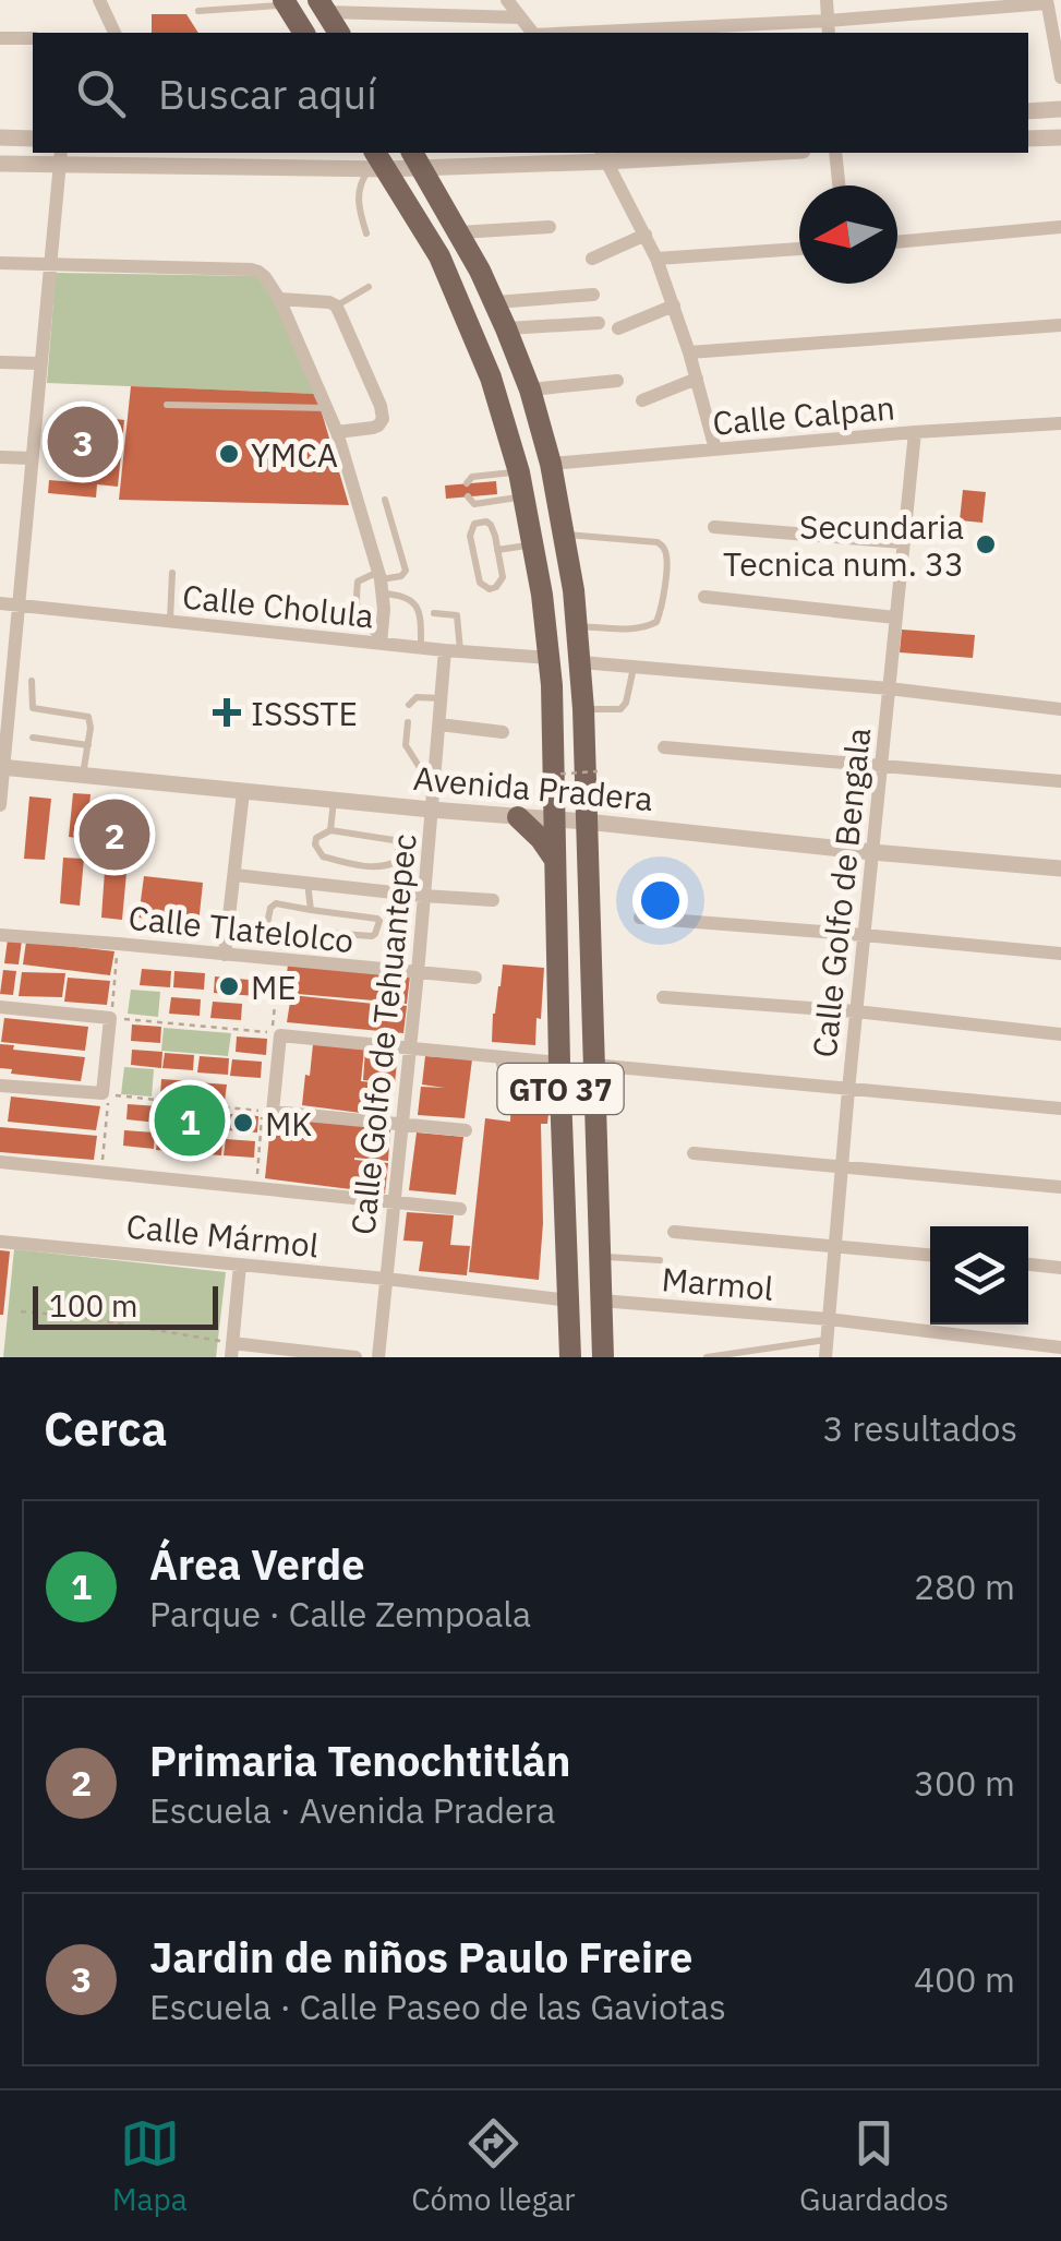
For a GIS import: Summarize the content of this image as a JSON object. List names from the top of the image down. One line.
{"streets":{"main road":["GTO 37"],"street":["Calle Calpan","Calle Cholula","Avenida Pradera","Calle Golfo de Bengala","Calle Tlatelolco","Calle Golfo de Tehuantepec","Calle Mármol","Marmol"]},"crossings":[["Calle Calpan","Calle Golfo de Bengala"],["Calle Calpan","GTO 37"],["Calle Cholula","Calle Golfo de Tehuantepec"],["Calle Cholula","GTO 37"],["Avenida Pradera","Calle Golfo de Bengala"],["Avenida Pradera","Calle Golfo de Tehuantepec"],["Avenida Pradera","GTO 37"],["Calle Golfo de Bengala","Marmol"],["Calle Tlatelolco","Calle Golfo de Tehuantepec"],["Calle Golfo de Tehuantepec","Calle Mármol"],["GTO 37","Calle Mármol"],["GTO 37","Marmol"]],"places":{"other":["YMCA","Secundaria Tecnica num. 33","ME","MK"],"health":["ISSSTE"]},"scale_bar":"100 m","north":"left","page":{"search":"Buscar aquí","pins":["3","2","1"],"scale":"100 m","heading":["Cerca","3 resultados"],"list":[{"mark":"1","name":"Área Verde","note":"Parque · Calle Zempoala","value":"280 m"},{"mark":"2","name":"Primaria Tenochtitlán","note":"Escuela · Avenida Pradera","value":"300 m"},{"mark":"3","name":"Jardin de niños Paulo Freire","note":"Escuela · Calle Paseo de las Gaviotas","value":"400 m"}],"nav":["Mapa","Cómo llegar","Guardados"]}}
